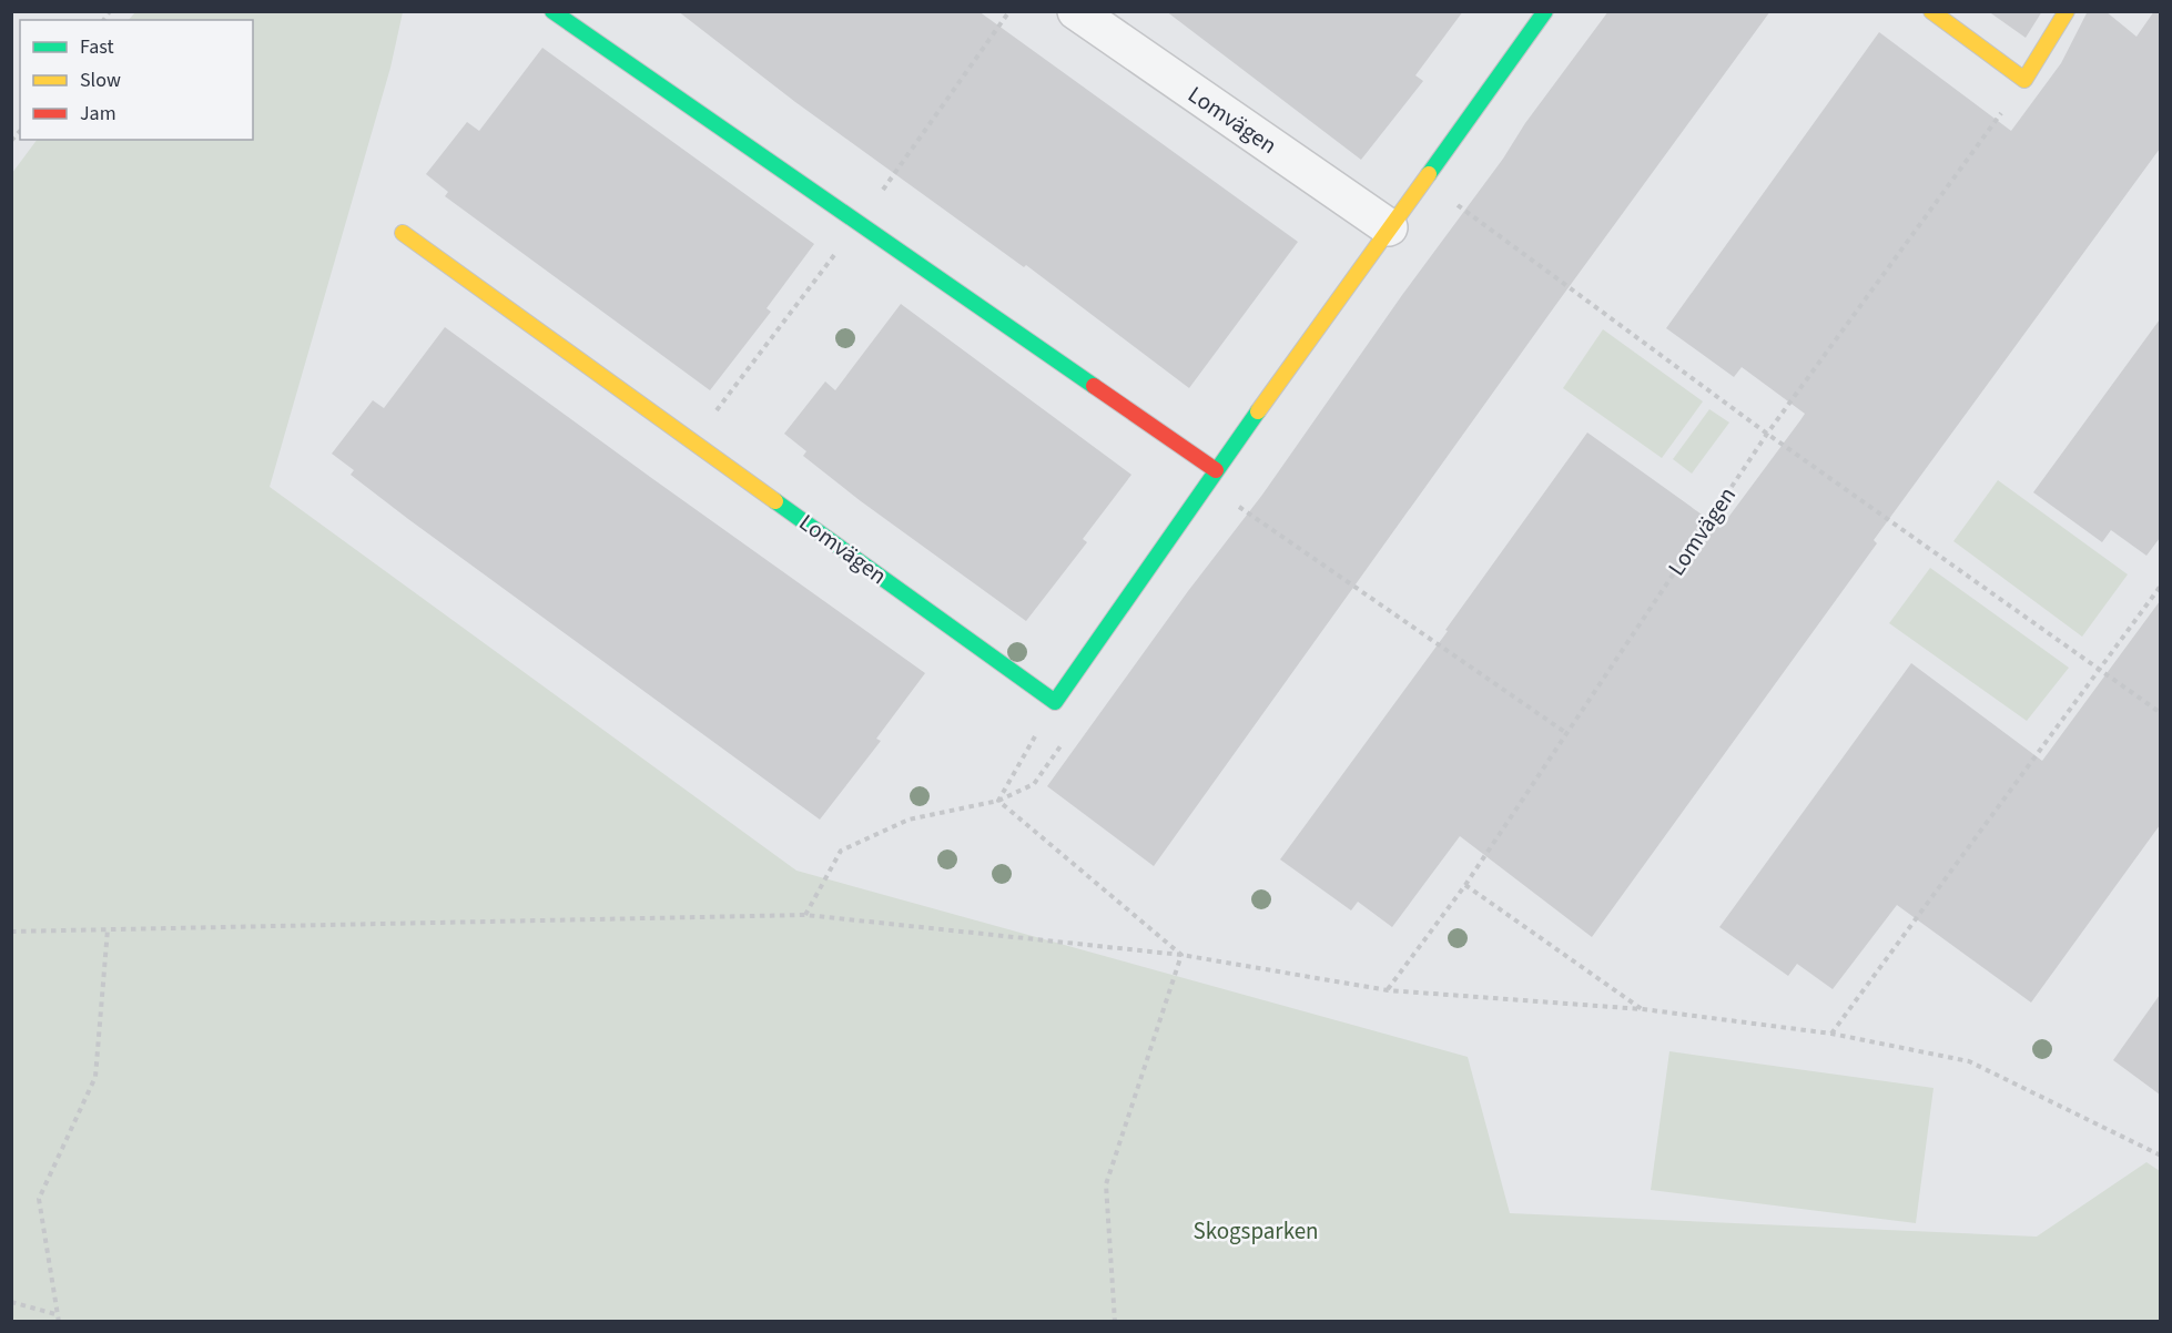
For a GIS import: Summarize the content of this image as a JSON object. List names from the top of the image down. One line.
{"streets":{"street":["Lomvägen"]},"parks":["Skogsparken"],"legend":["Fast","Slow","Jam"]}
